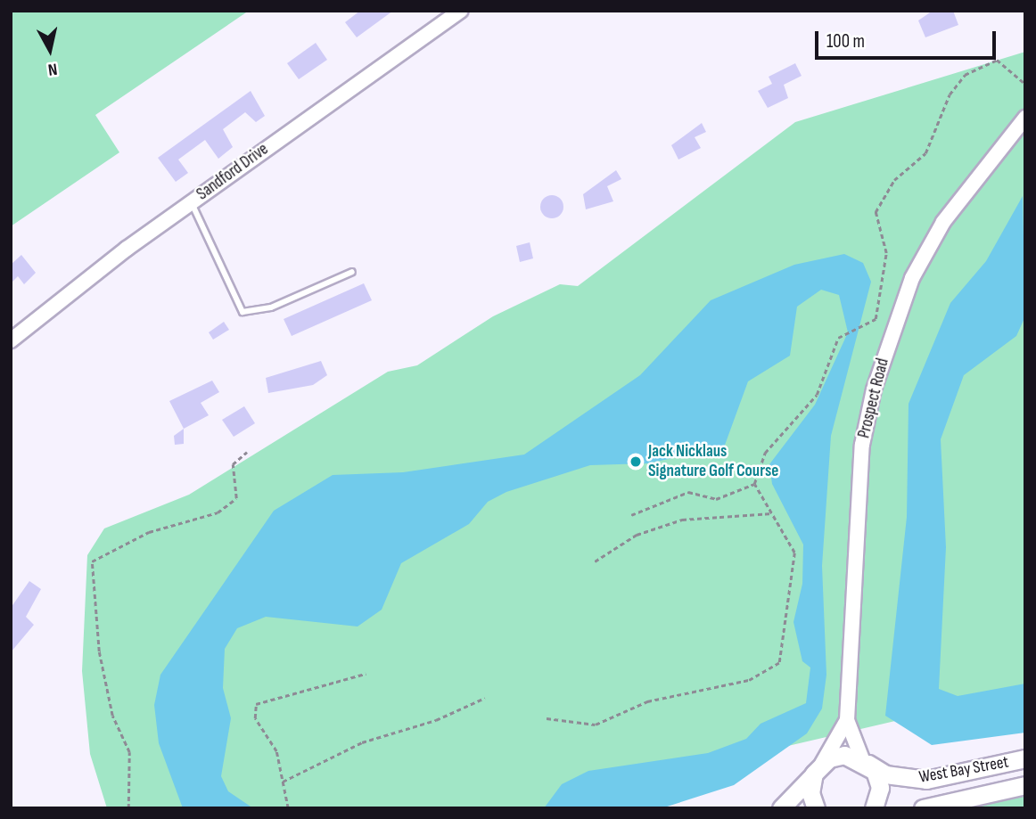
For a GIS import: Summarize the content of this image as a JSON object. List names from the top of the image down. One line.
{"streets":{"main road":["West Bay Street"],"street":["Sandford Drive","Prospect Road"]},"crossings":[["Prospect Road","West Bay Street"]],"places":["Jack Nicklaus Signature Golf Course"],"scale_bar":"100 m","north":"bottom"}
